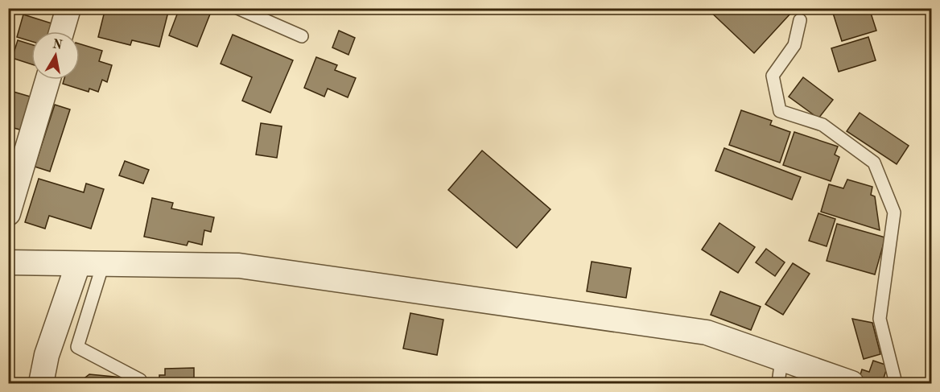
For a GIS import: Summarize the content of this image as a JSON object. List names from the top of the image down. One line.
{"north":"top"}
